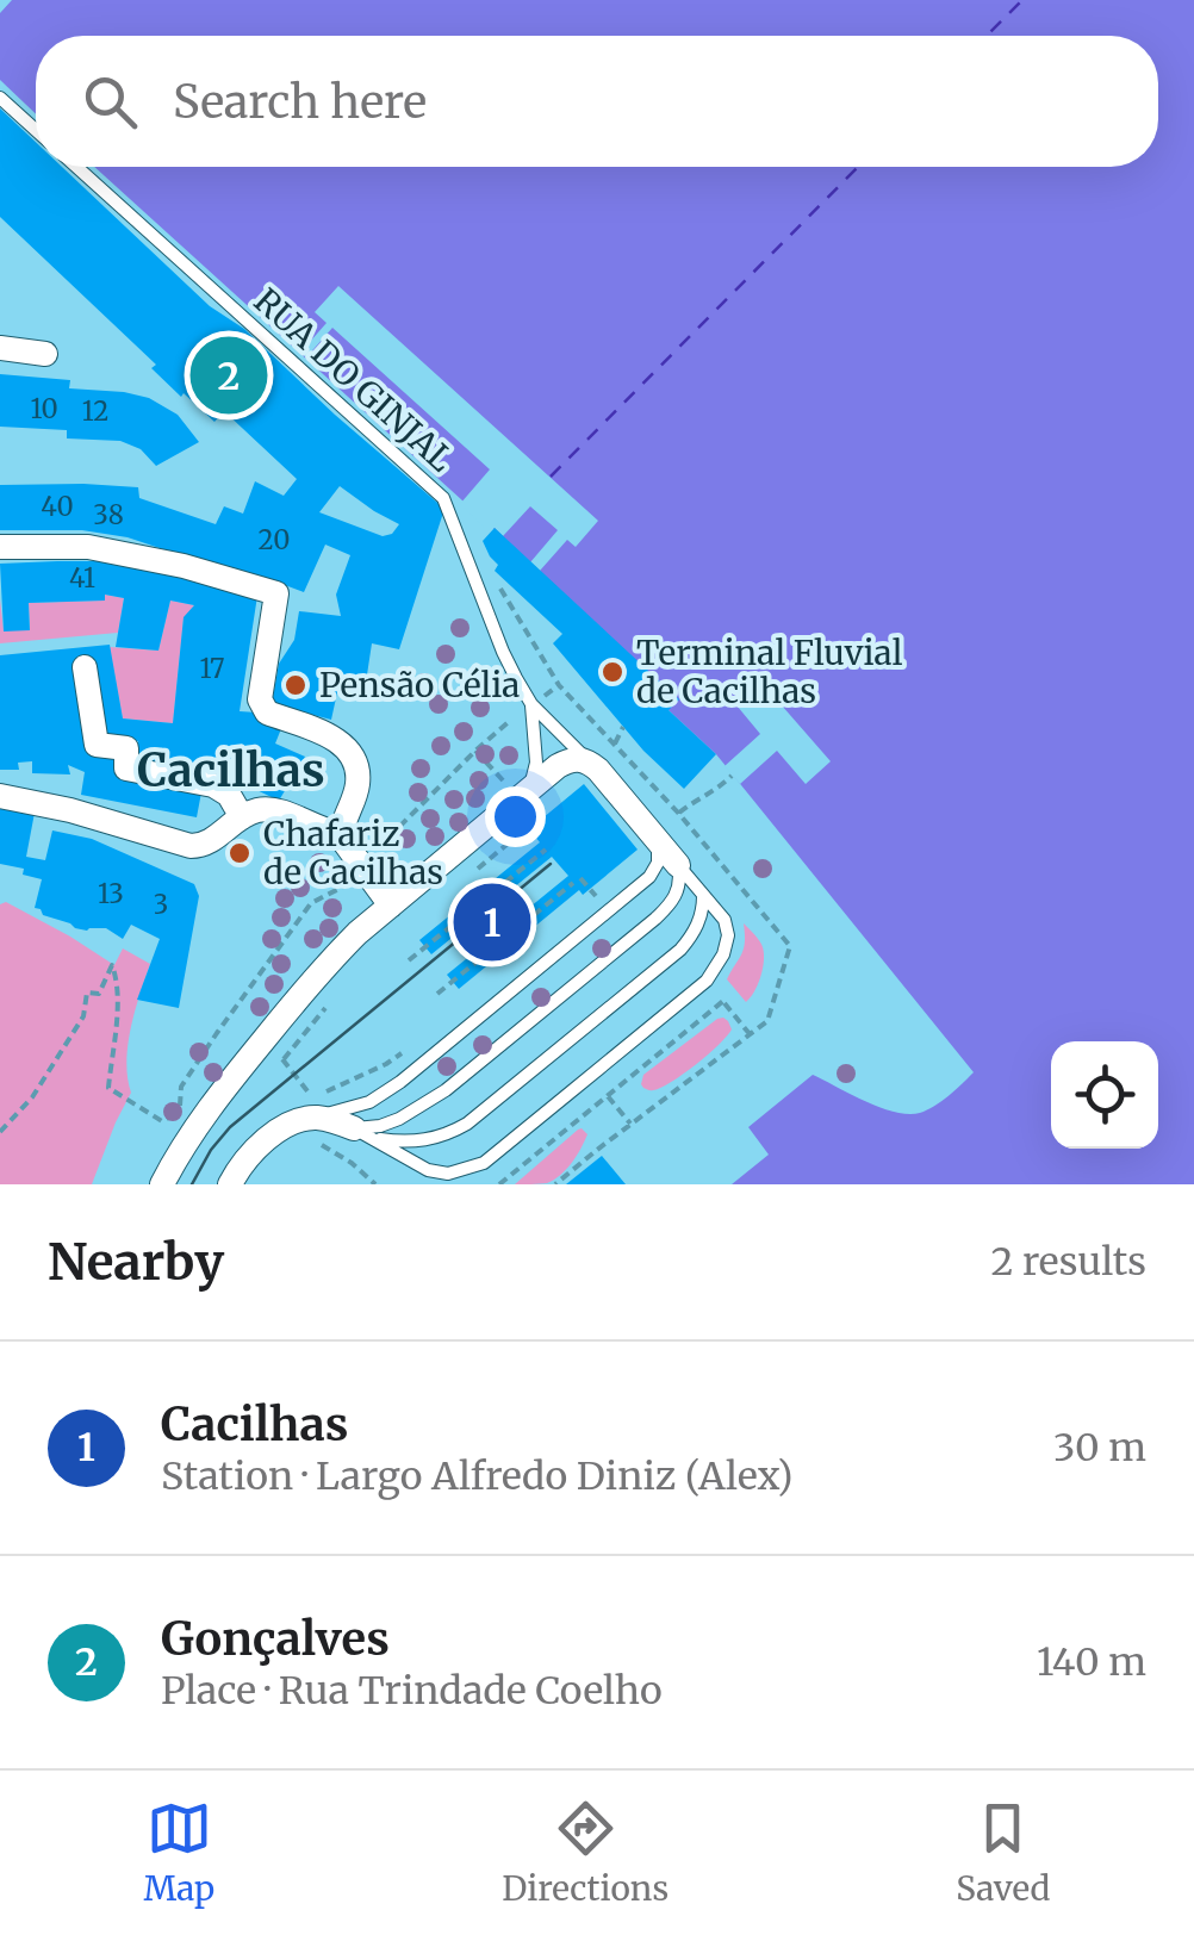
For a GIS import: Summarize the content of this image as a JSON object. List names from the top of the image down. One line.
{"streets":{"lane":["RUA DO GINJAL"]},"districts":["Cacilhas"],"places":["Terminal Fluvial de Cacilhas","Pensão Célia","Chafariz de Cacilhas"],"house_numbers":["10","12","40","38","20","41","17","13","3"],"page":{"search":"Search here","pins":["2","1"],"heading":["Nearby","2 results"],"list":[{"mark":"1","name":"Cacilhas","note":"Station · Largo Alfredo Diniz (Alex)","value":"30 m"},{"mark":"2","name":"Gonçalves","note":"Place · Rua Trindade Coelho","value":"140 m"}],"nav":["Map","Directions","Saved"]}}
